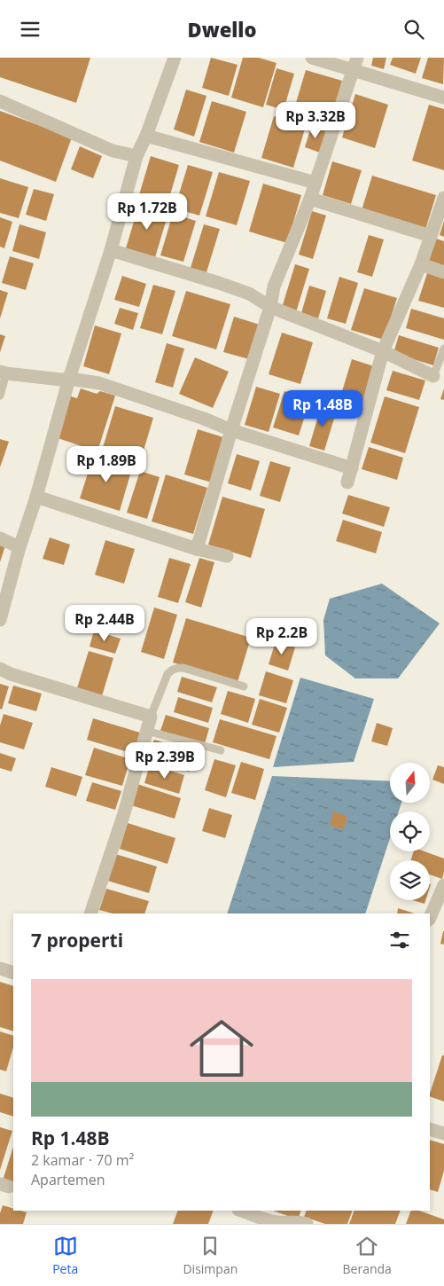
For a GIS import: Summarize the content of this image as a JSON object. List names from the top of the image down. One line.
{"north":"top","page":{"header":"Dwello","price":["Rp 3.32B","Rp 1.72B","Rp 1.48B","Rp 1.89B","Rp 2.44B","Rp 2.2B","Rp 2.39B"],"heading":"7 properti","list":[{"name":"Rp 1.48B","note":"2 kamar · 70 m² · Apartemen"}],"tabs":["Peta","Disimpan","Beranda"]}}
